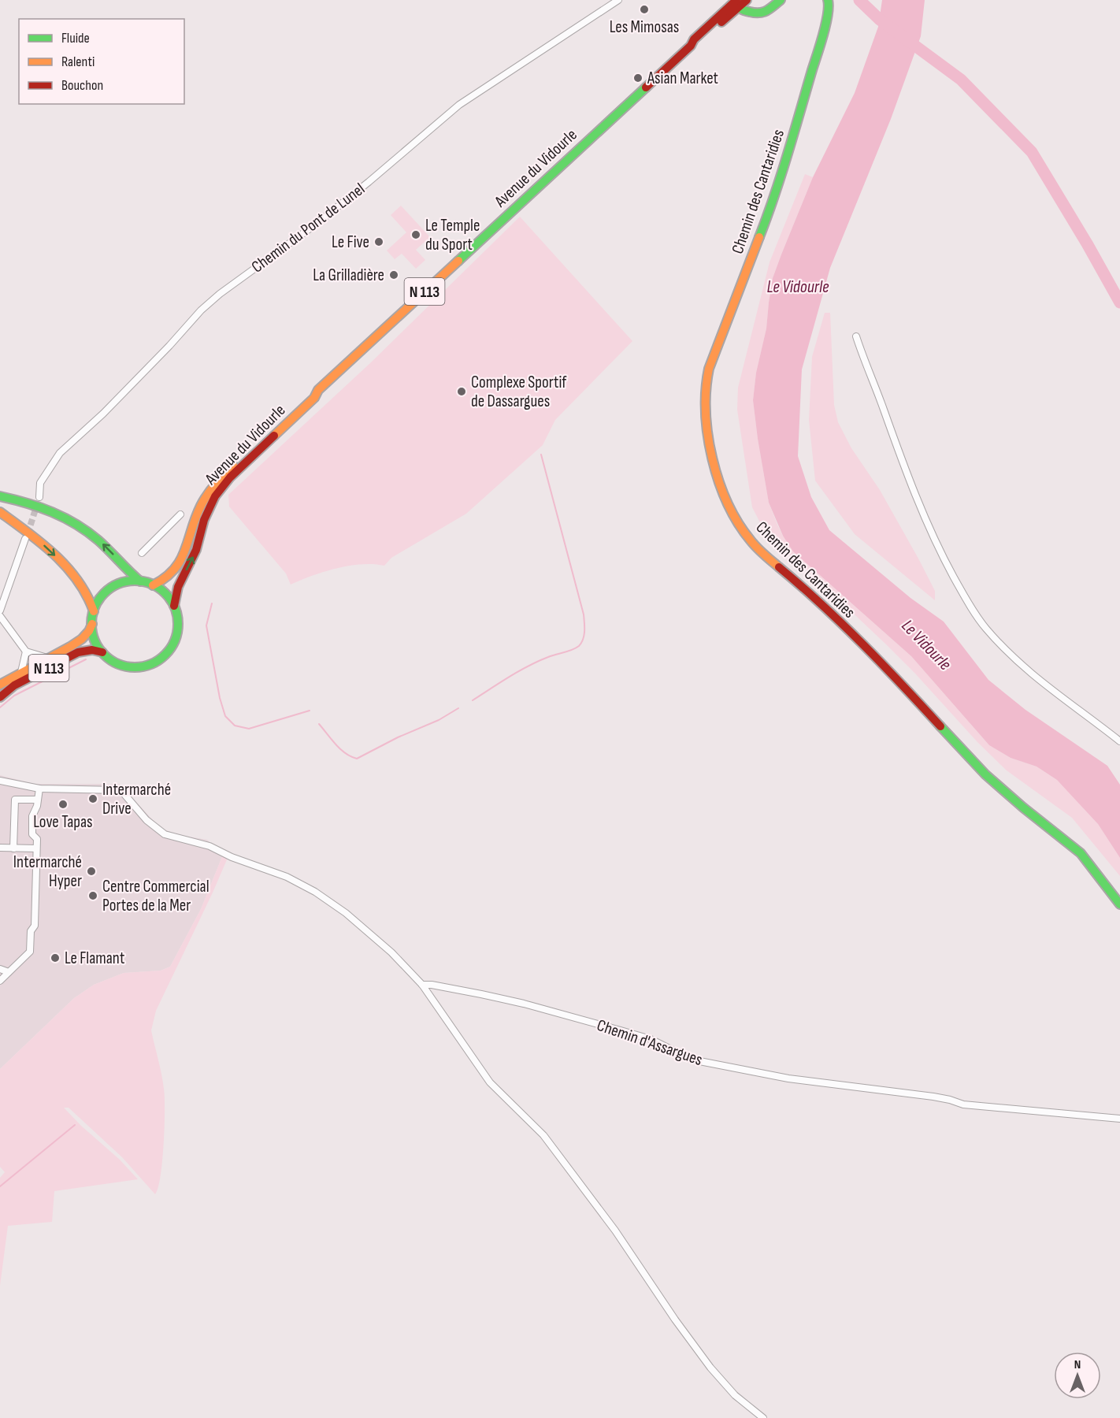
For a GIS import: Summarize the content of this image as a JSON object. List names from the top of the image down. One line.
{"streets":{"main road":["Avenue du Vidourle","Chemin des Cantaridies","N 113"],"street":["Chemin du Pont de Lunel","Chemin d'Assargues"]},"crossings":[["Avenue du Vidourle","N 113"]],"water":["Le Vidourle"],"places":["Les Mimosas","Asian Market","Le Temple du Sport","Le Five","La Grilladière","Complexe Sportif de Dassargues","Intermarché Drive","Love Tapas","Intermarché Hyper","Centre Commercial Portes de la Mer","Le Flamant"],"legend":["Fluide","Ralenti","Bouchon"],"north":"top"}
